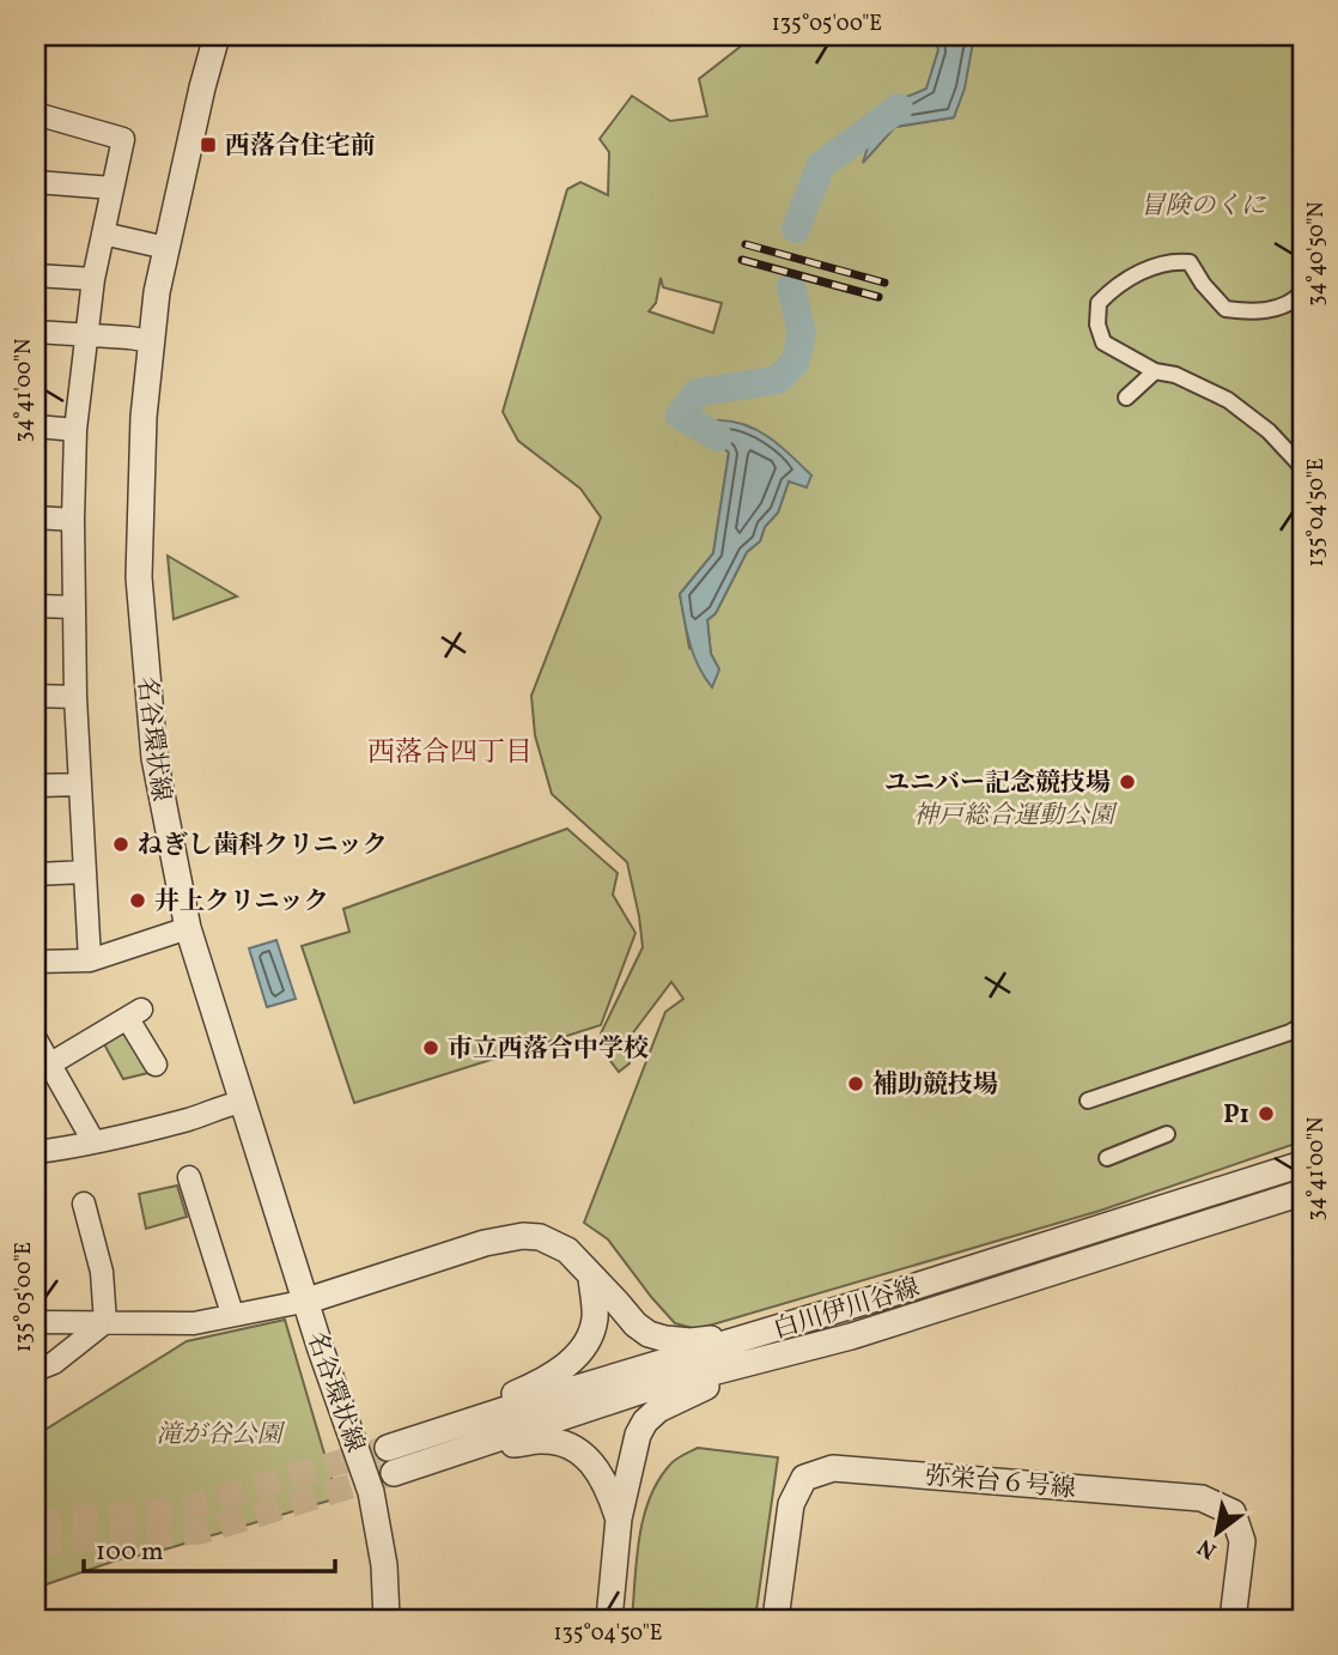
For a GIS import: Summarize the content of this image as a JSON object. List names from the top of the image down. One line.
{"streets":{"street":["名谷環状線","白川伊川谷線","弥栄台６号線"]},"districts":["西落合四丁目"],"parks":["冒険のくに","神戸総合運動公園","滝が谷公園"],"places":{"transit":["西落合住宅前"],"other":["ユニバー記念競技場","ねぎし歯科クリニック","井上クリニック","市立西落合中学校","補助競技場","P1"]},"scale_bar":"100 m","north":"bottom left","coordinates":["135°05'00\"E","34°40'50\"N","34°41'00\"N","135°04'50\"E"]}
